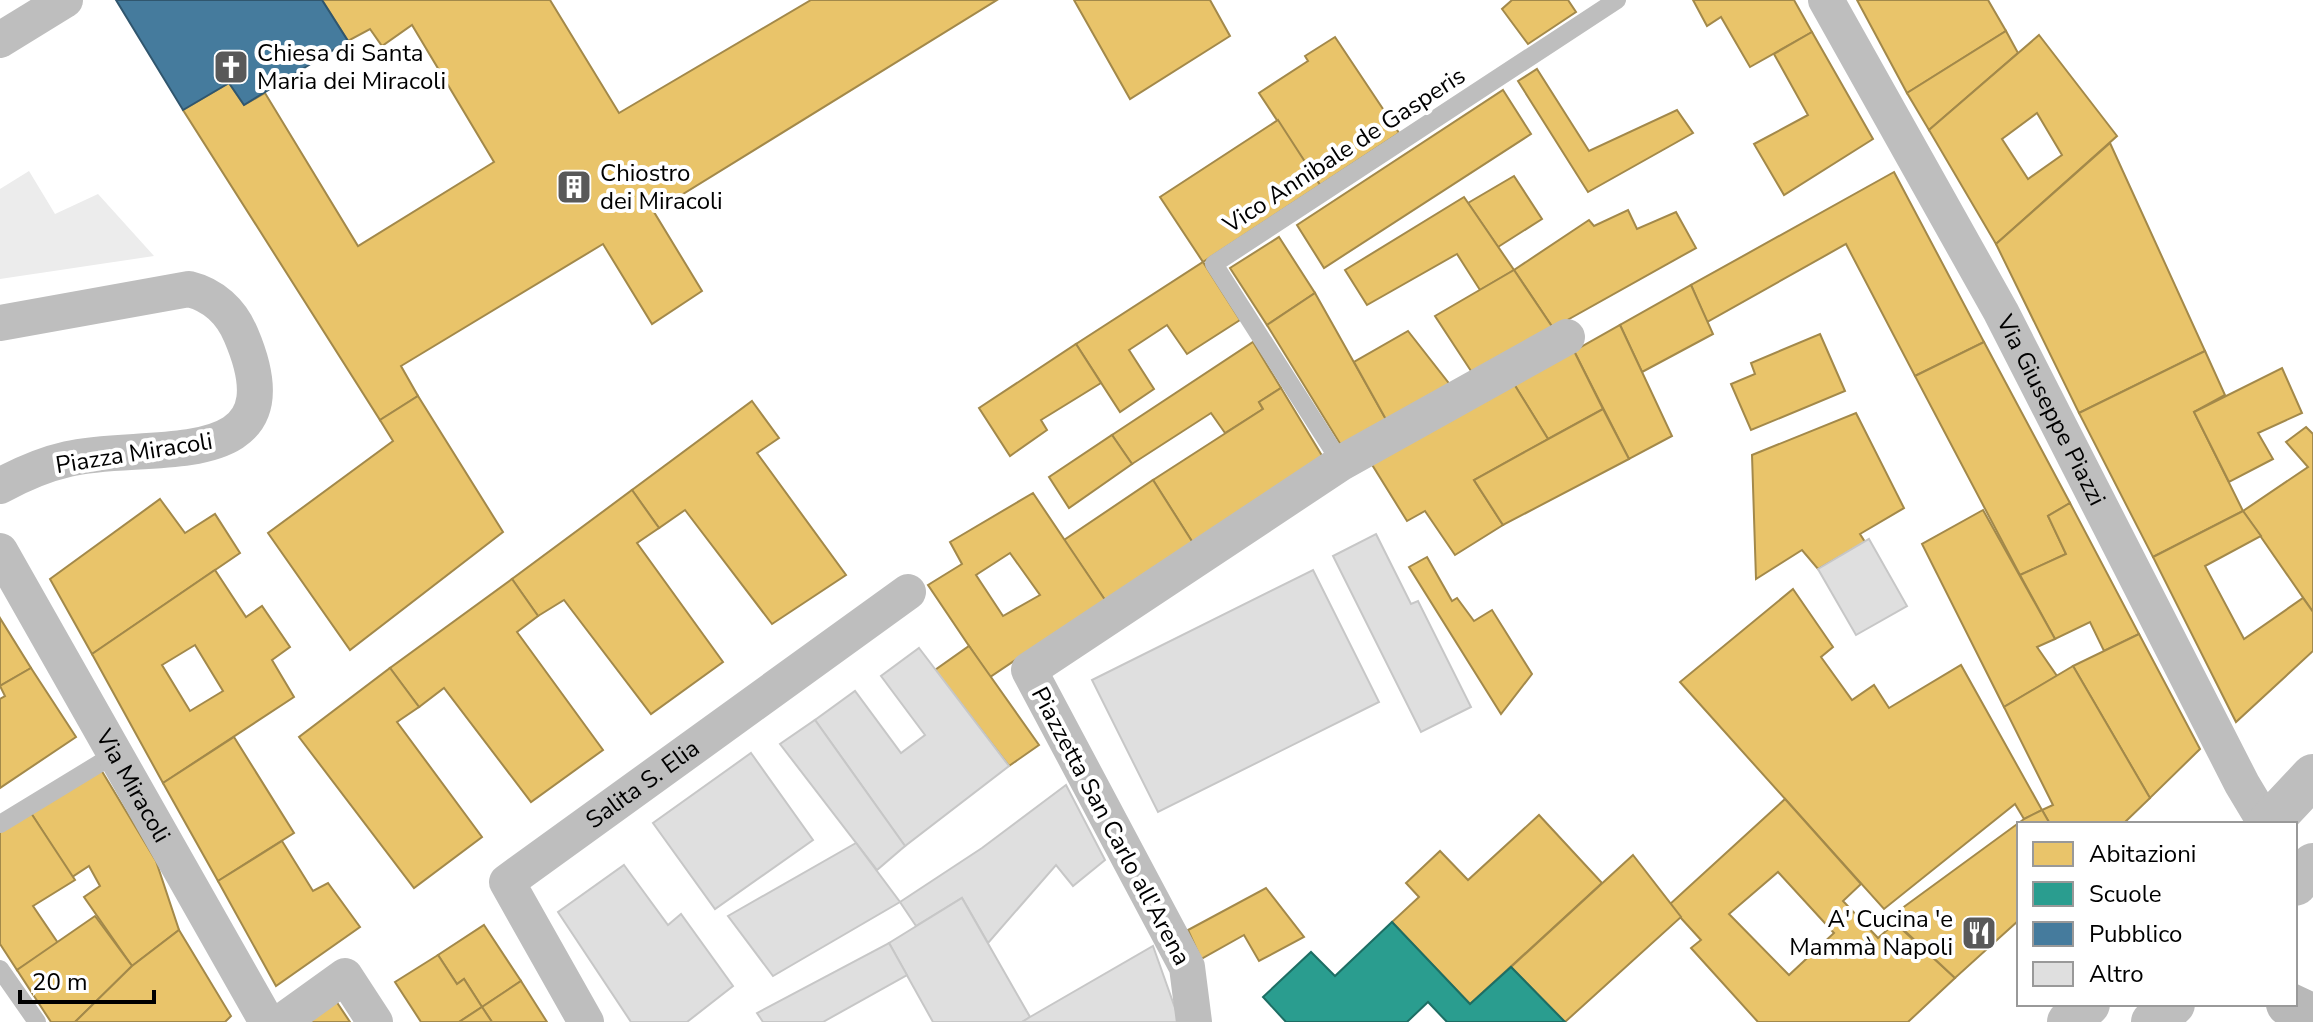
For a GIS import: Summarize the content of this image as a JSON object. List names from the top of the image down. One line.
{"streets":{"street":["Via Giuseppe Piazzi","Piazza Miracoli","Salita S. Elia","Via Miracoli","Piazzetta San Carlo all'Arena"],"lane":["Vico Annibale de Gasperis"]},"crossings":[["Vico Annibale de Gasperis","Piazzetta San Carlo all'Arena"]],"places":{"church":["Chiesa di Santa Maria dei Miracoli"],"building":["Chiostro dei Miracoli"],"restaurant":["A' Cucina 'e Mammà Napoli"]},"legend":["Abitazioni","Scuole","Pubblico","Altro"],"scale_bar":"20 m"}
